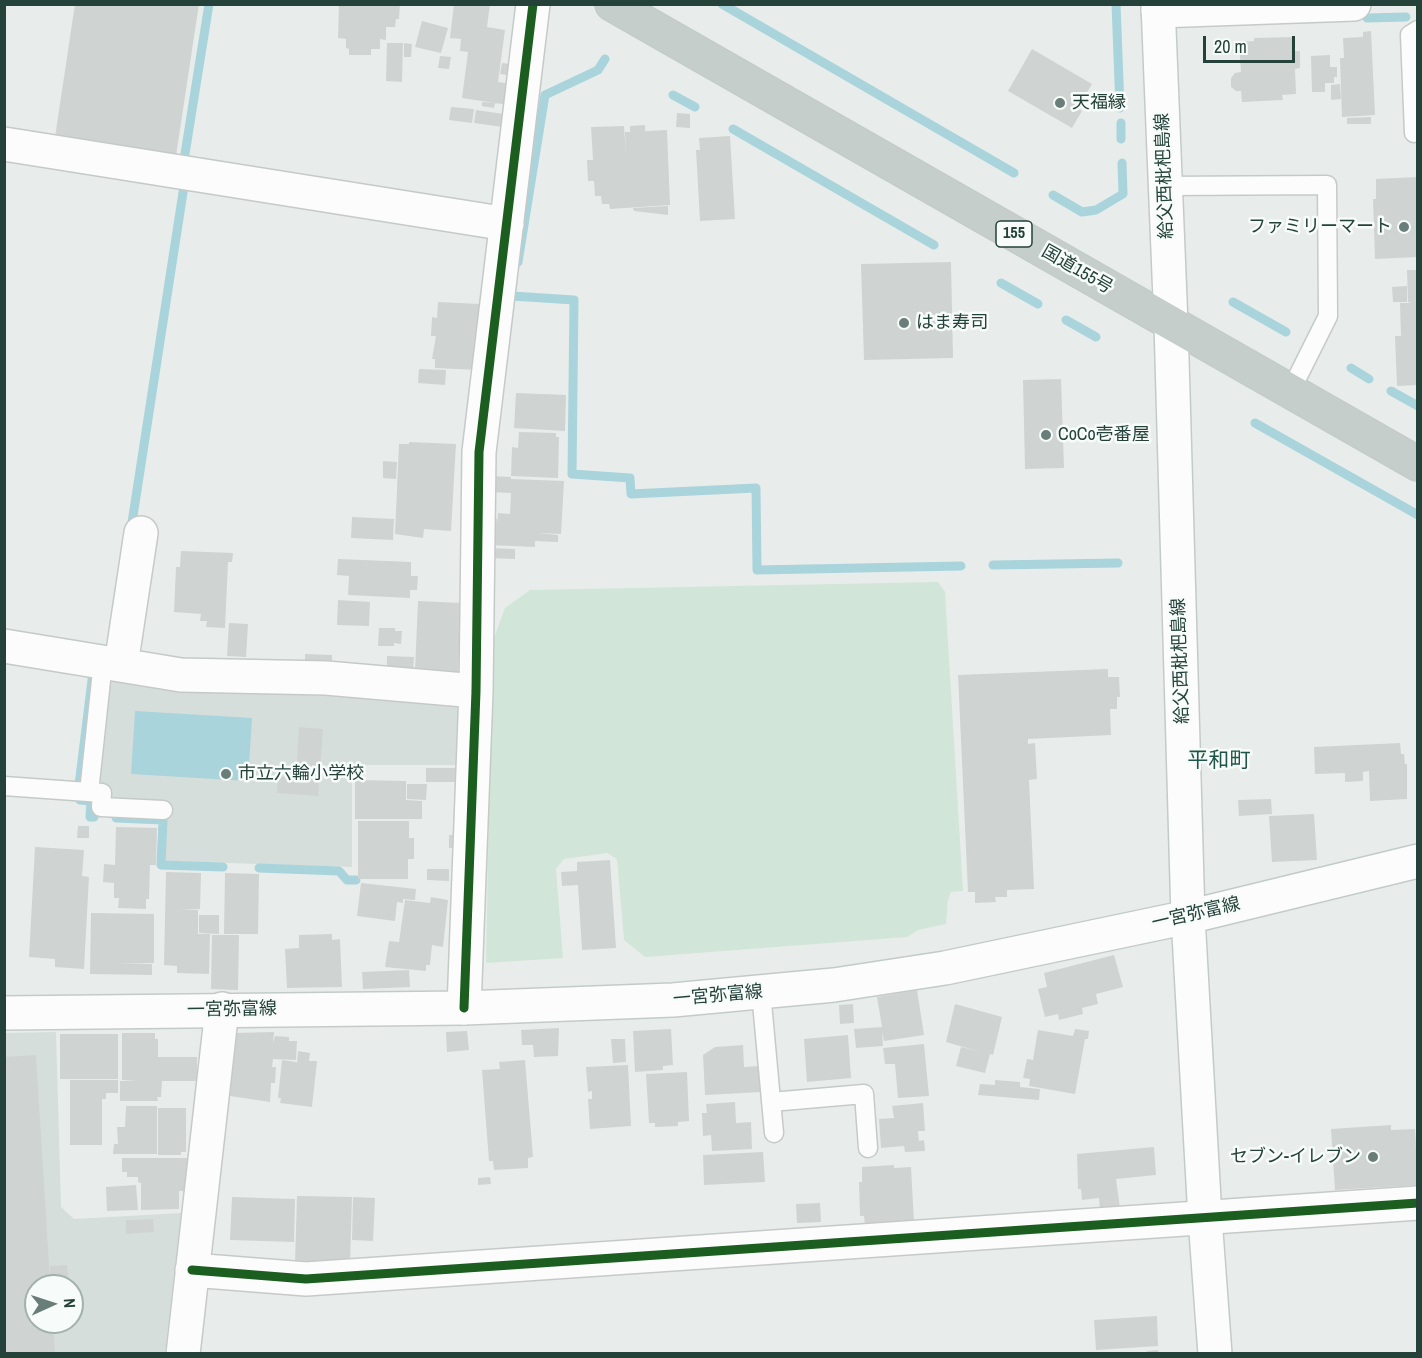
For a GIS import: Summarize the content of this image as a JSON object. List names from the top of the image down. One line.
{"streets":{"highway":["155","国道155号"],"street":["給父西枇杷島線","一宮弥富線"]},"crossings":[["給父西枇杷島線","国道155号"],["給父西枇杷島線","一宮弥富線"]],"districts":["平和町"],"places":["天福縁","ファミリーマート","はま寿司","CoCo壱番屋","市立六輪小学校","セブン-イレブン"],"scale_bar":"20 m","north":"right"}
